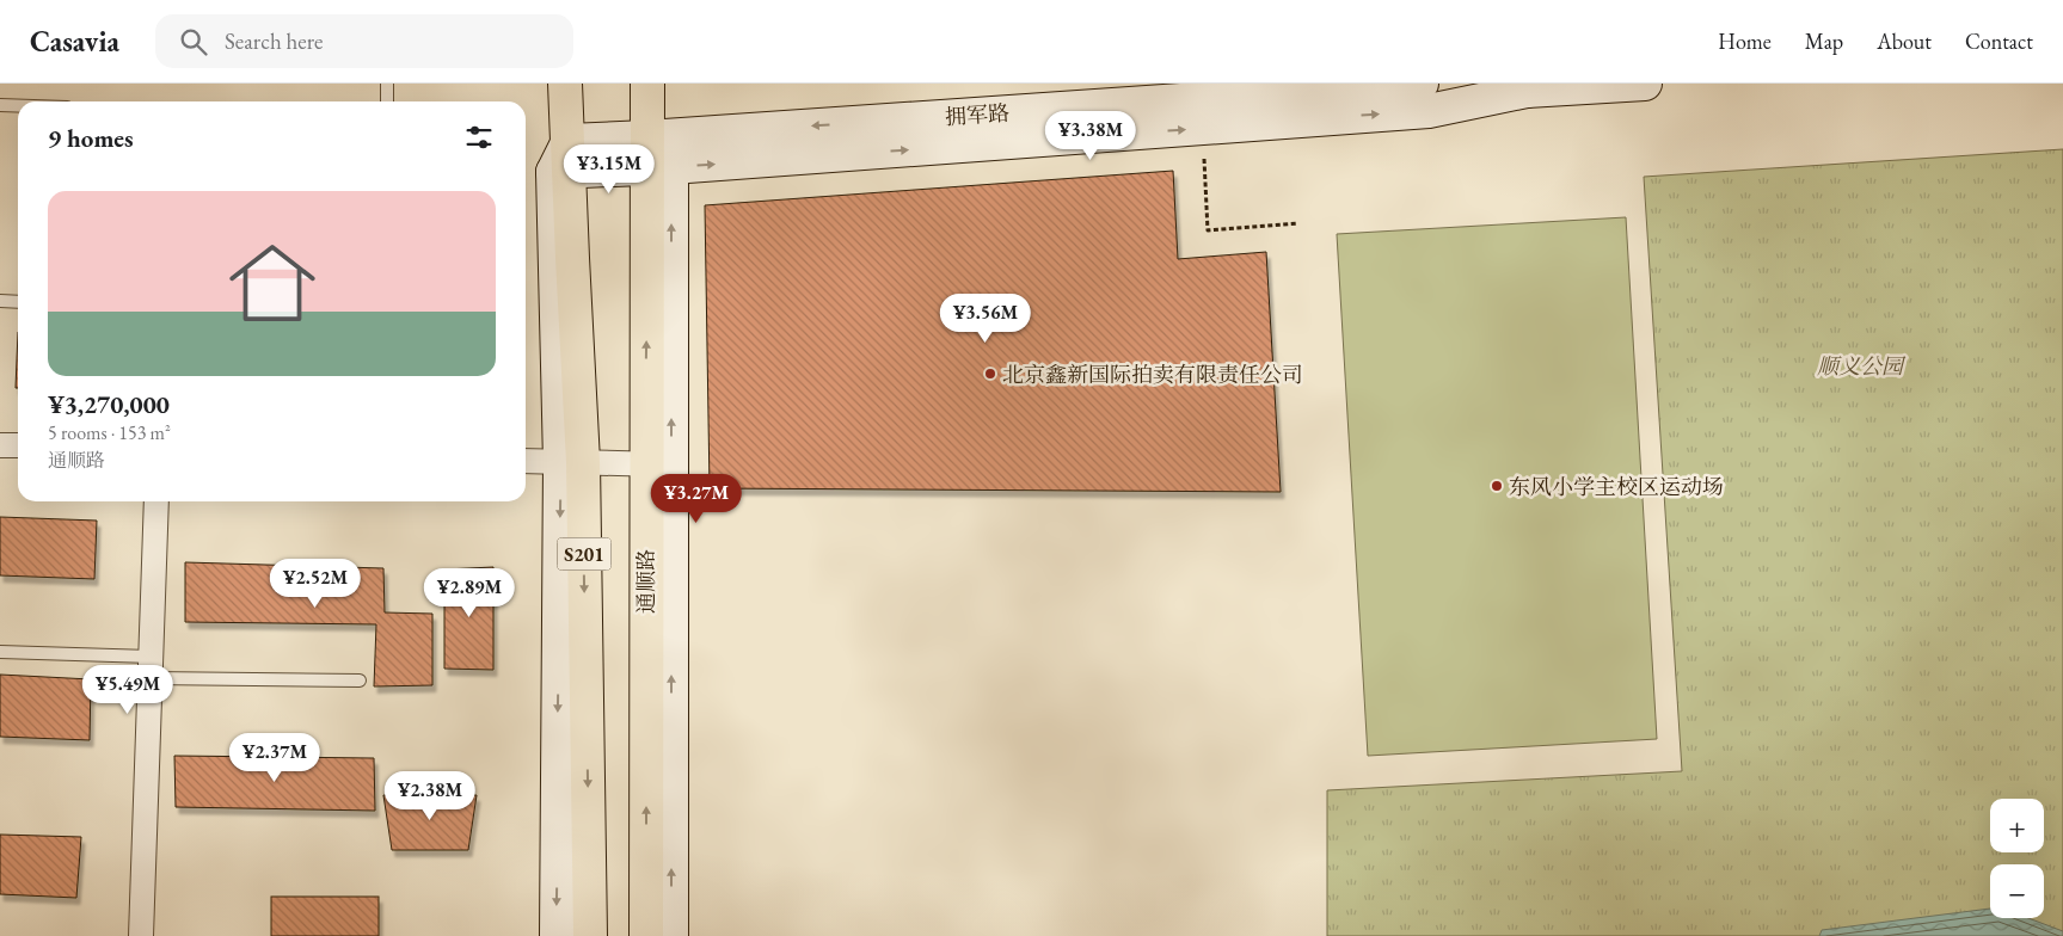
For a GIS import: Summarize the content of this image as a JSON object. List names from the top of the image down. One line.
{"streets":{"main road":["S201","通顺路"],"street":["拥军路"]},"crossings":[["拥军路","S201"],["拥军路","通顺路"]],"parks":["顺义公园"],"places":["北京鑫新国际拍卖有限责任公司","东风小学主校区运动场"],"page":{"header":"Casavia","search":"Search here","nav":["Home","Map","About","Contact"],"heading":"9 homes","price":["¥3.38M","¥3.15M","¥3.56M","¥3.27M","¥2.52M","¥2.89M","¥5.49M","¥2.37M","¥2.38M"],"list":[{"name":"¥3,270,000","note":"5 rooms · 153 m² · 通顺路"}],"map_buttons":["+","−"]}}
